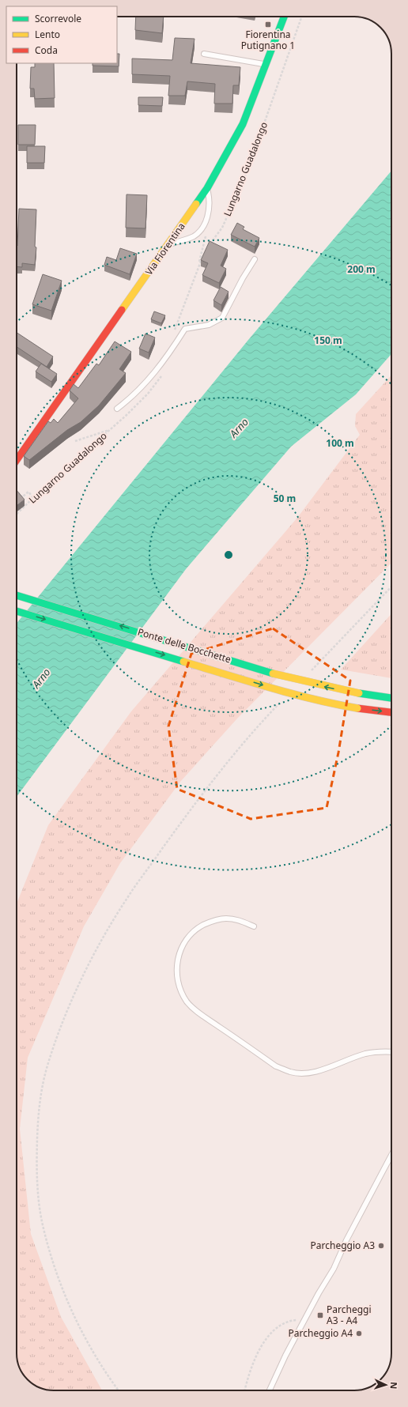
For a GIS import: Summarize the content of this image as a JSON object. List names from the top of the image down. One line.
{"streets":{"main road":["Via Fiorentina","Ponte delle Bocchette"],"path":["Lungarno Guadalongo"]},"water":["Arno"],"places":{"transit":["Fiorentina Putignano 1","Parcheggi A3 - A4"],"other":["Parcheggio A3","Parcheggio A4"]},"legend":["Scorrevole","Lento","Coda"],"north":"right","rings":["200 m","150 m","100 m","50 m"]}
